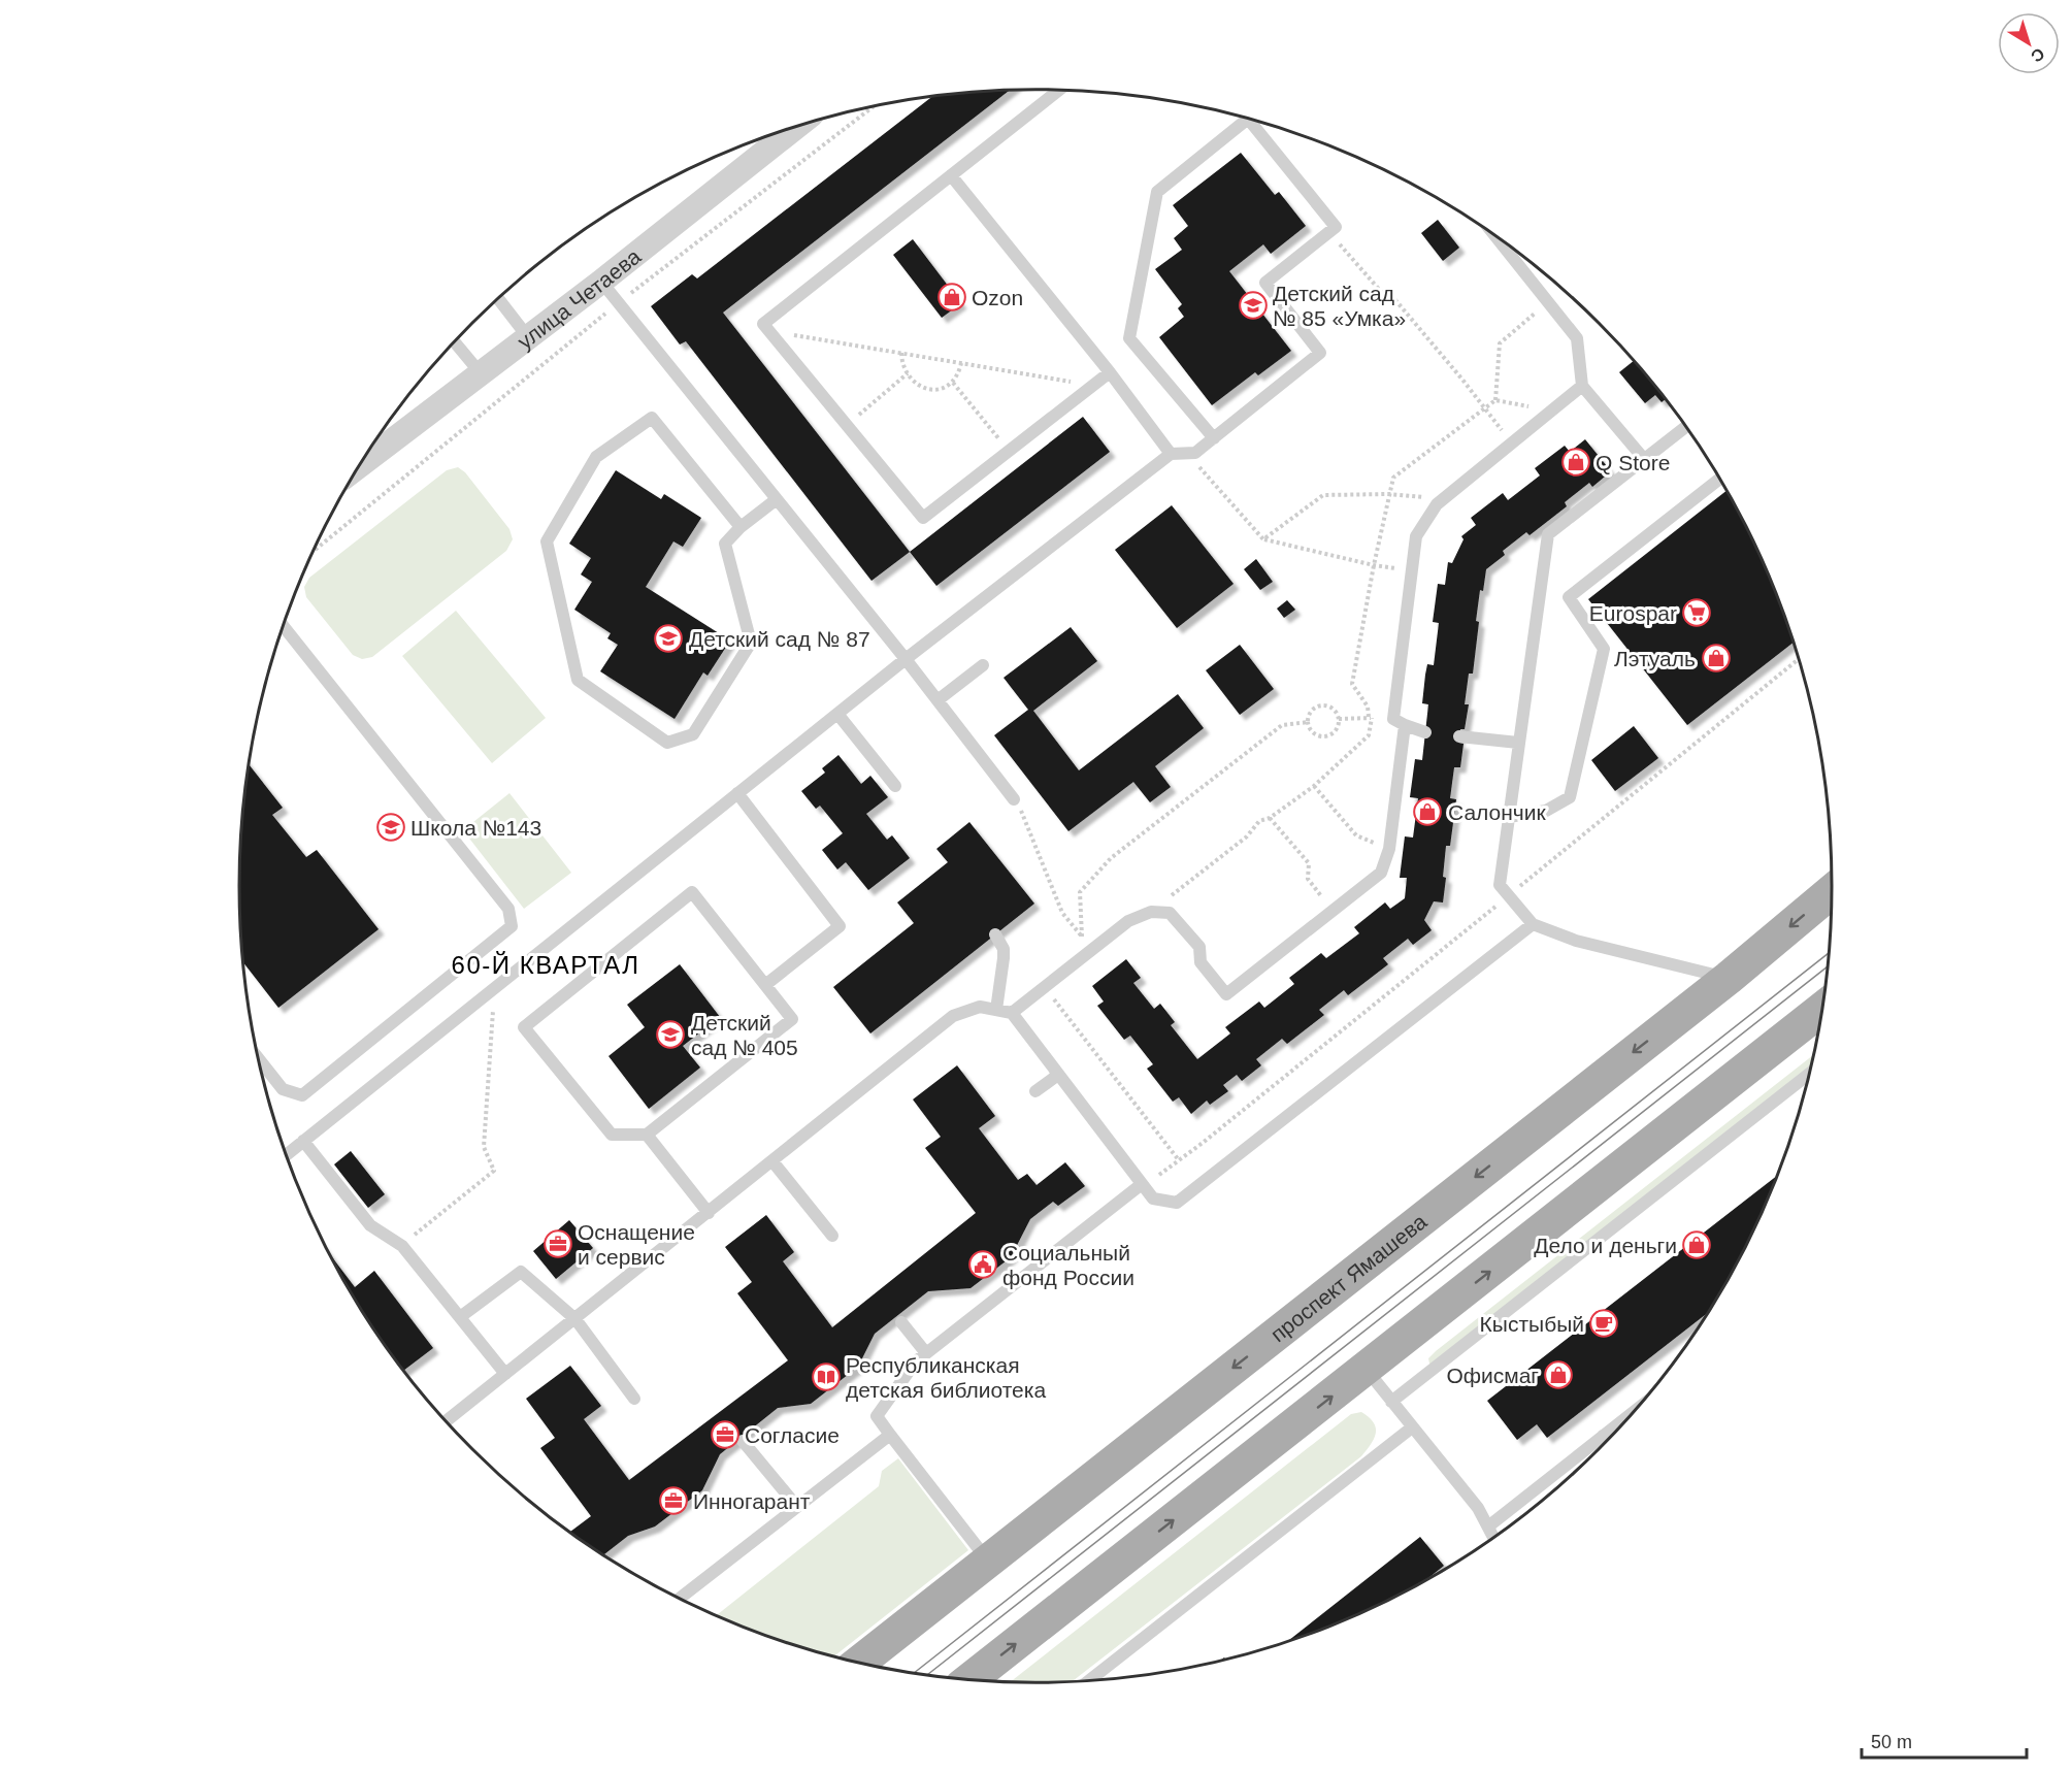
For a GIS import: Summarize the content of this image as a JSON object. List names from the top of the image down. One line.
{"streets":{"main road":["проспект Ямашева"],"street":["улица Четаева"]},"districts":["60-Й КВАРТАЛ"],"places":{"shop":["Ozon","Q Store","Лэтуаль","Салончик","Дело и деньги","Офисмаг"],"school or university":["Детский сад № 85 «Умка»","Детский сад № 87","Школа №143","Детский сад № 405"],"supermarket":["Eurospar"],"office":["Оснащение и сервис","Согласие","Инногарант"],"public building":["Социальный фонд России"],"cafe":["Кыстыбый"],"library":["Республиканская детская библиотека"]},"scale_bar":"50 m","north":"bottom right"}
